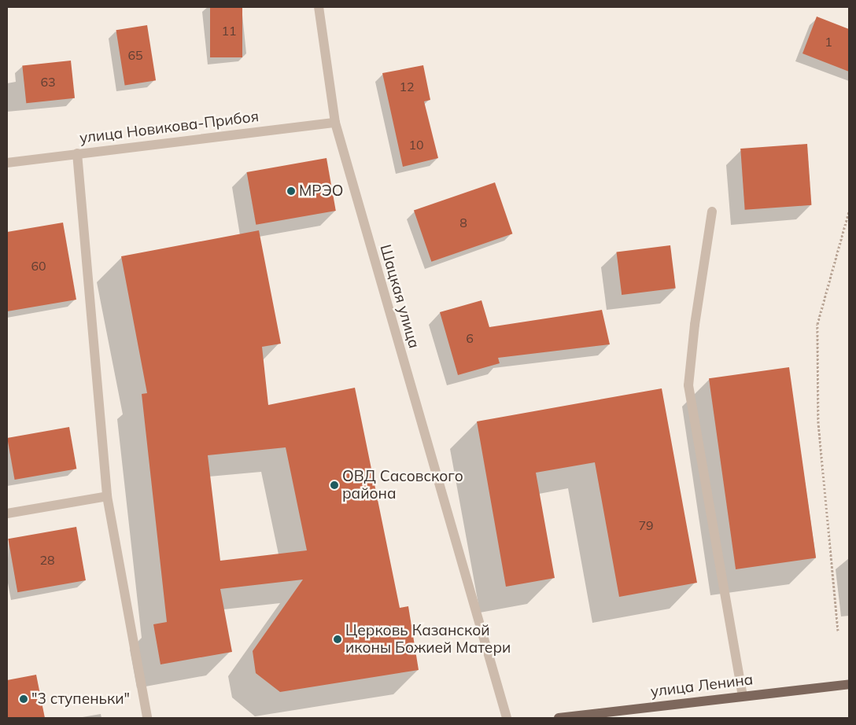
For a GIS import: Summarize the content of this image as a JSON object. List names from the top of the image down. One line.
{"streets":{"main road":["улица Ленина"],"street":["улица Новикова-Прибоя","Шацкая улица"]},"crossings":[["улица Новикова-Прибоя","Шацкая улица"]],"places":["МРЭО","ОВД Сасовского района","Церковь Казанской иконы Божией Матери","\"3 ступеньки\""],"house_numbers":["11","1","65","63","12","10","8","60","6","79","28"]}
